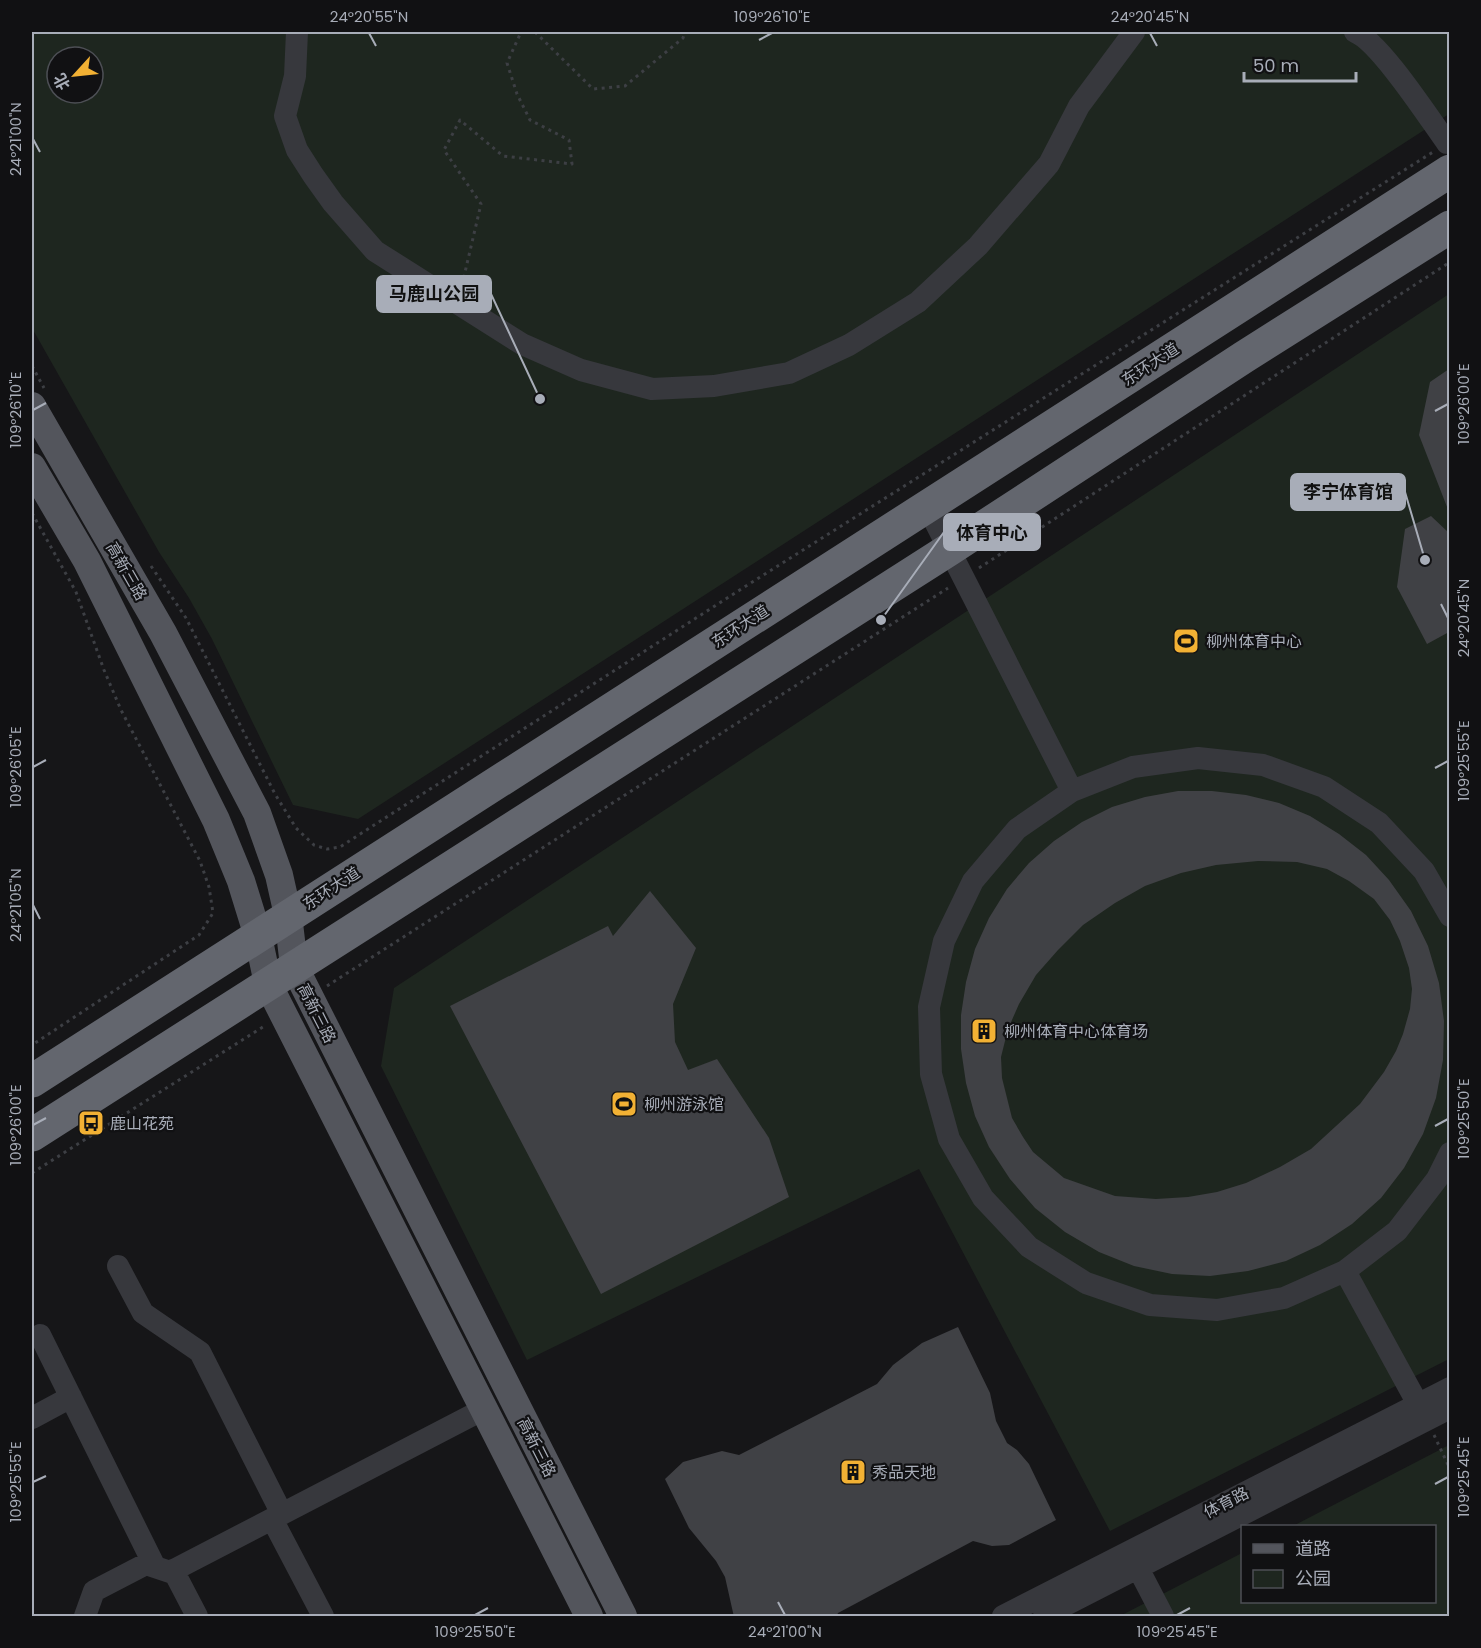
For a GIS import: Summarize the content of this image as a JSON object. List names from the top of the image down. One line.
{"streets":{"highway":["东环大道"],"main road":["高新三路"],"street":["体育路"]},"crossings":[["东环大道","高新三路"]],"places":{"other":["马鹿山公园","李宁体育馆","体育中心"],"sports":["柳州体育中心","柳州游泳馆"],"building":["柳州体育中心体育场","秀品天地"],"bus stop":["鹿山花苑"]},"legend":["道路","公园"],"scale_bar":"50 m","north":"bottom left","coordinates":["24°20'55\"N","109°26'10\"E","24°20'45\"N","24°21'00\"N","109°26'00\"E","109°25'55\"E","109°26'05\"E","24°21'05\"N","109°25'50\"E","109°25'45\"E"]}
